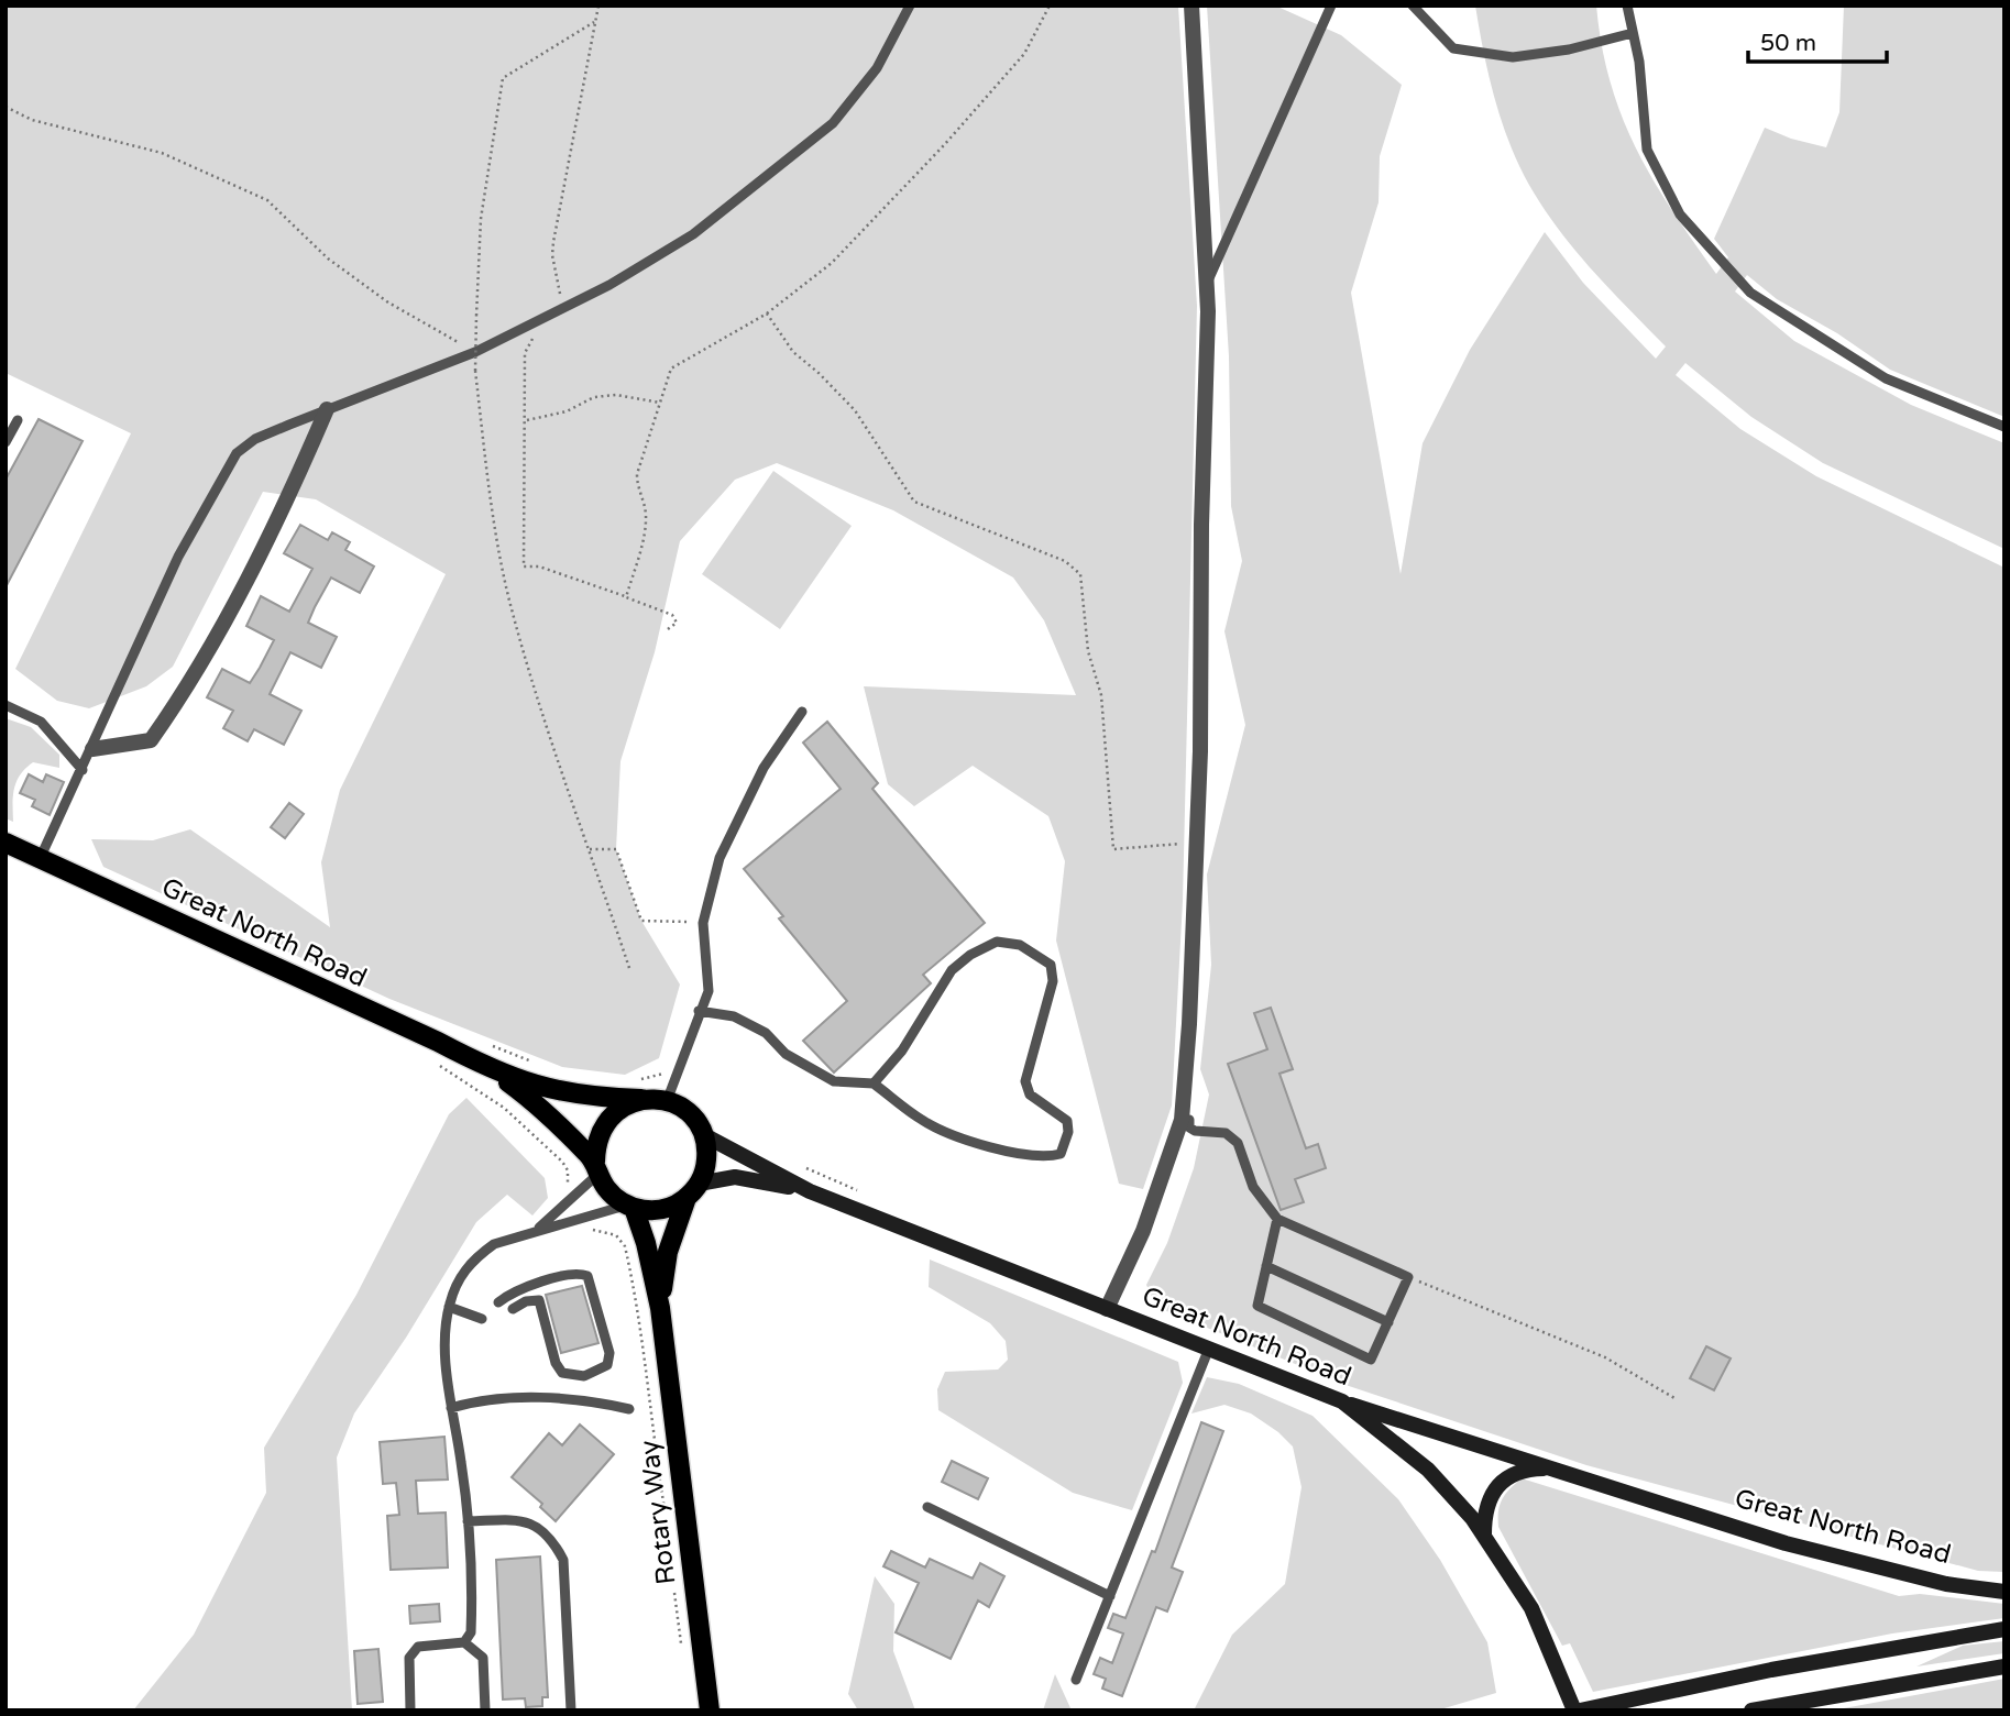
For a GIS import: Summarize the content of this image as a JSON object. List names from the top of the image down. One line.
{"streets":{"main road":["Great North Road","Rotary Way"]},"crossings":[["Great North Road","Rotary Way"]],"scale_bar":"50 m"}
